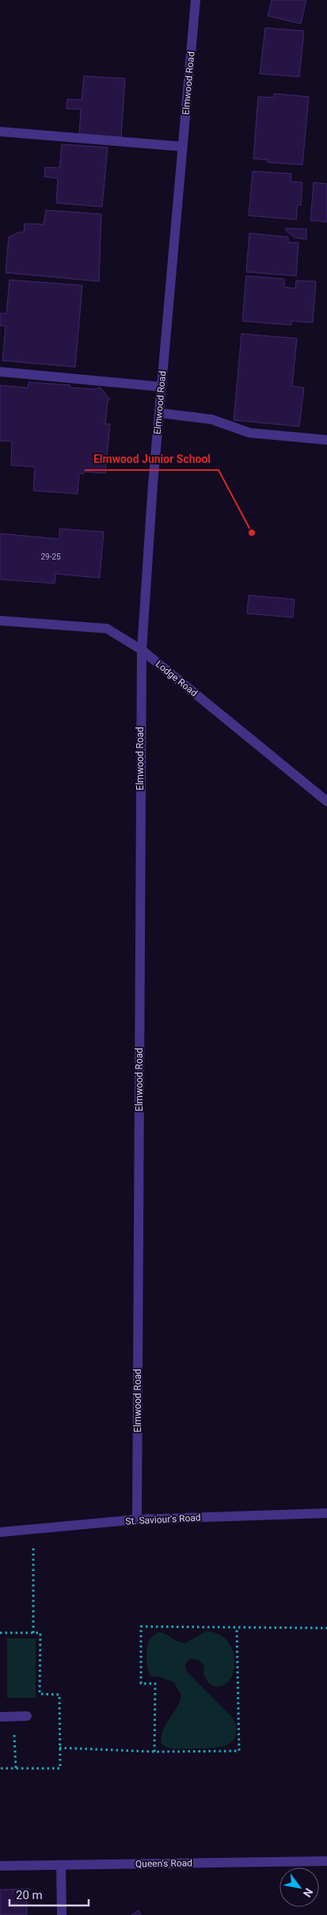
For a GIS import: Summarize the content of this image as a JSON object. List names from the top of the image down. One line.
{"streets":{"street":["Elmwood Road","Lodge Road","St. Saviour's Road","Queen's Road"]},"crossings":[["Elmwood Road","Lodge Road"],["Elmwood Road","St. Saviour's Road"]],"places":["Elmwood Junior School"],"house_numbers":["29-25"],"scale_bar":"20 m","north":"bottom right"}
